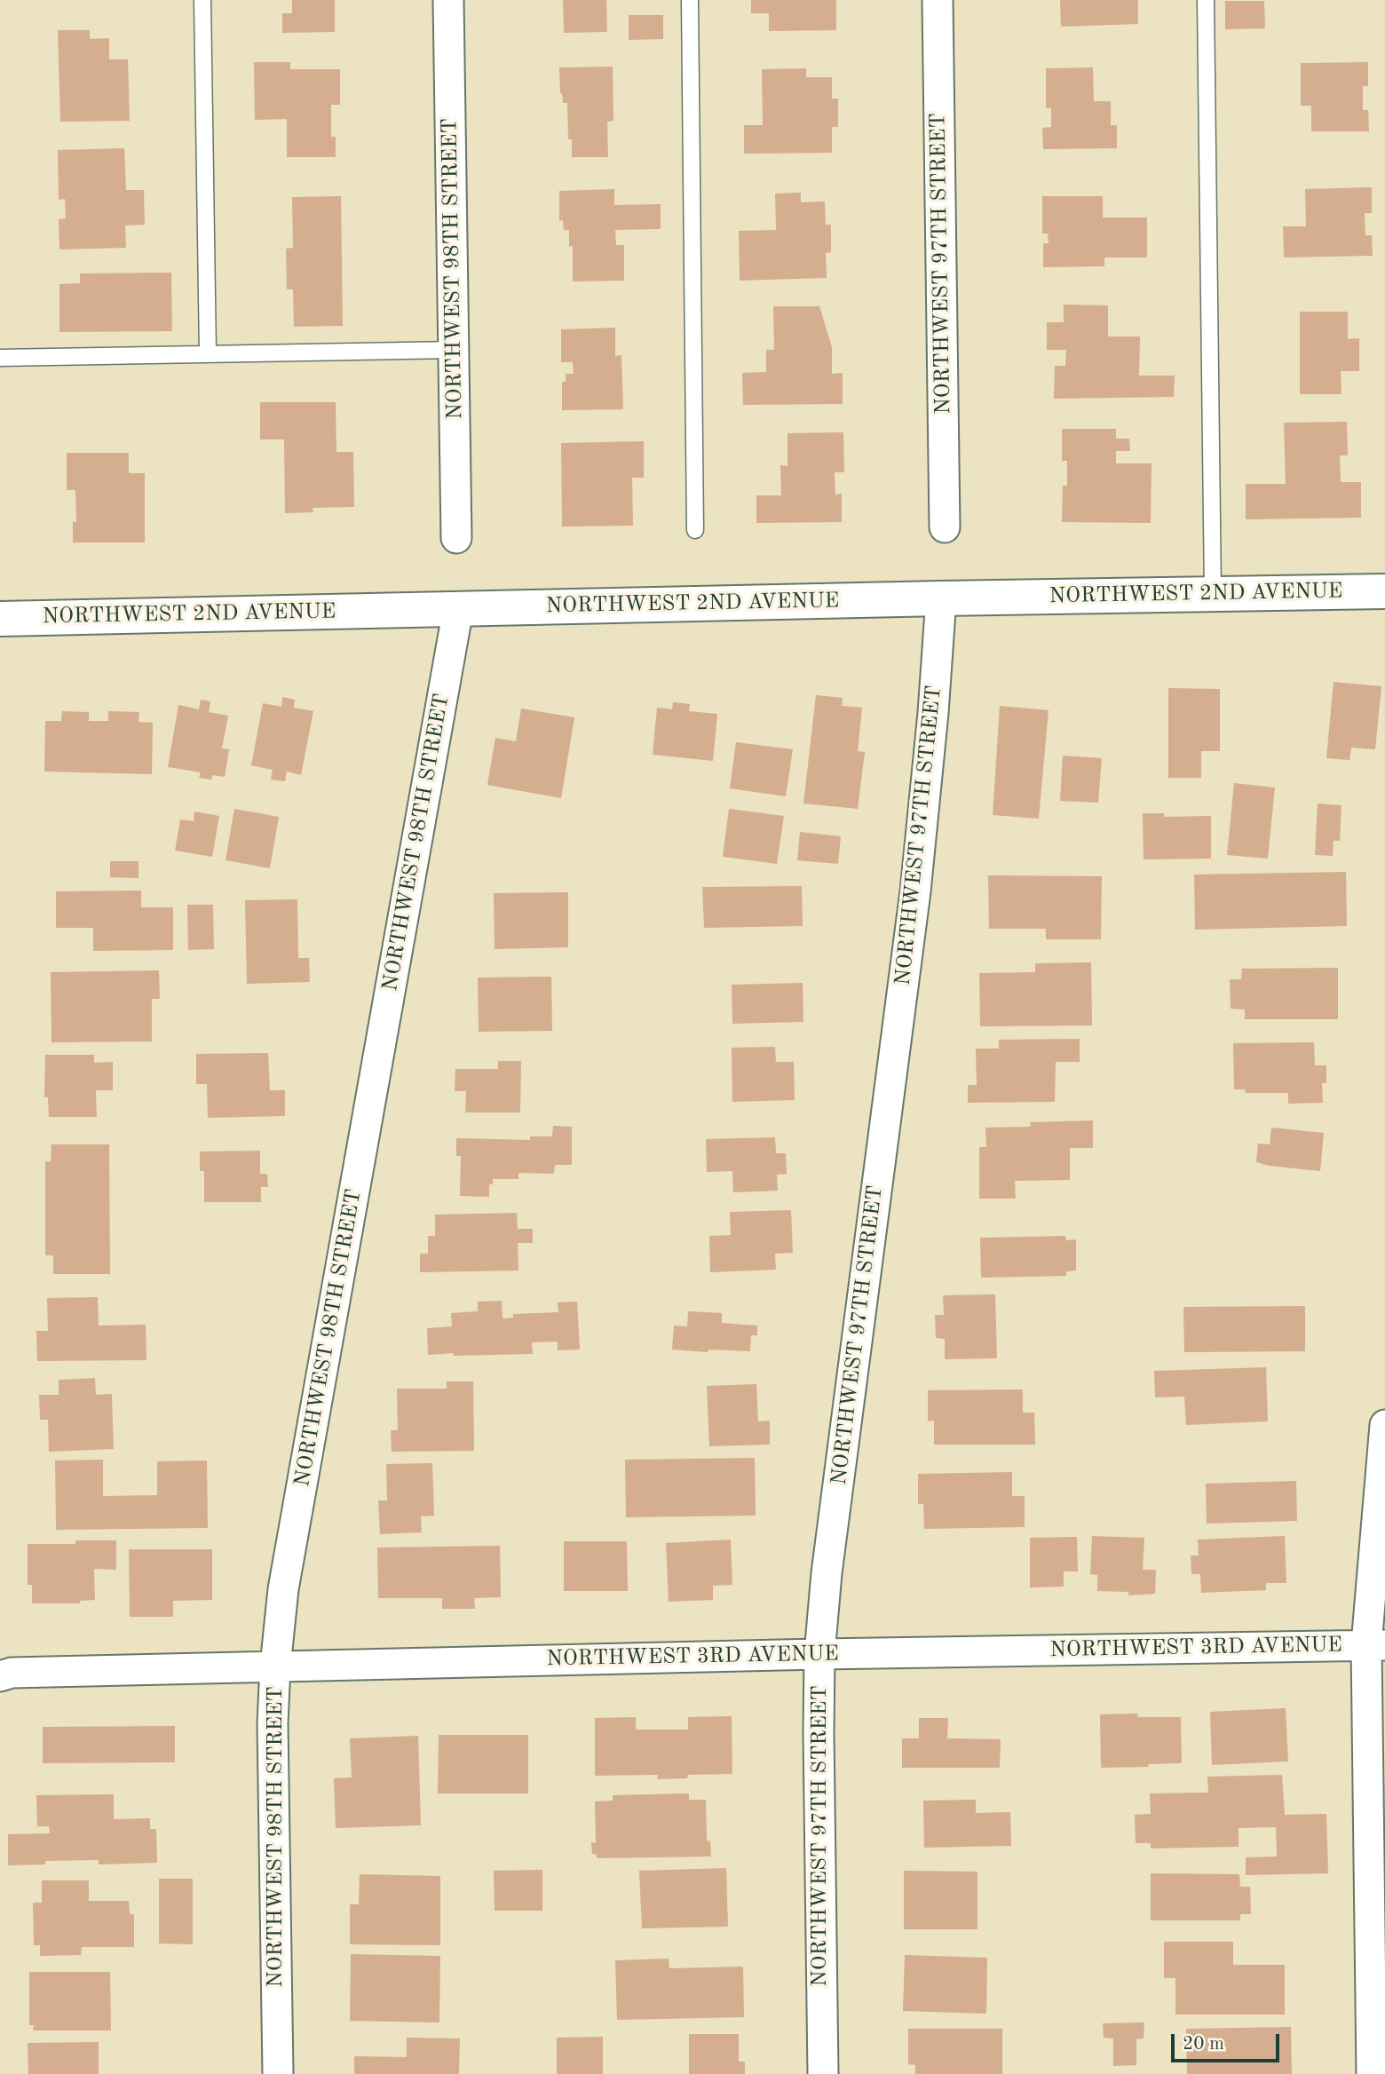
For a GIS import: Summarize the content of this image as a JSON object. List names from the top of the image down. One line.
{"streets":{"street":["NORTHWEST 97TH STREET","NORTHWEST 98TH STREET","NORTHWEST 2ND AVENUE","NORTHWEST 3RD AVENUE"]},"crossings":[["NORTHWEST 97TH STREET","NORTHWEST 2ND AVENUE"],["NORTHWEST 97TH STREET","NORTHWEST 3RD AVENUE"],["NORTHWEST 98TH STREET","NORTHWEST 2ND AVENUE"],["NORTHWEST 98TH STREET","NORTHWEST 3RD AVENUE"]],"scale_bar":"20 m"}
